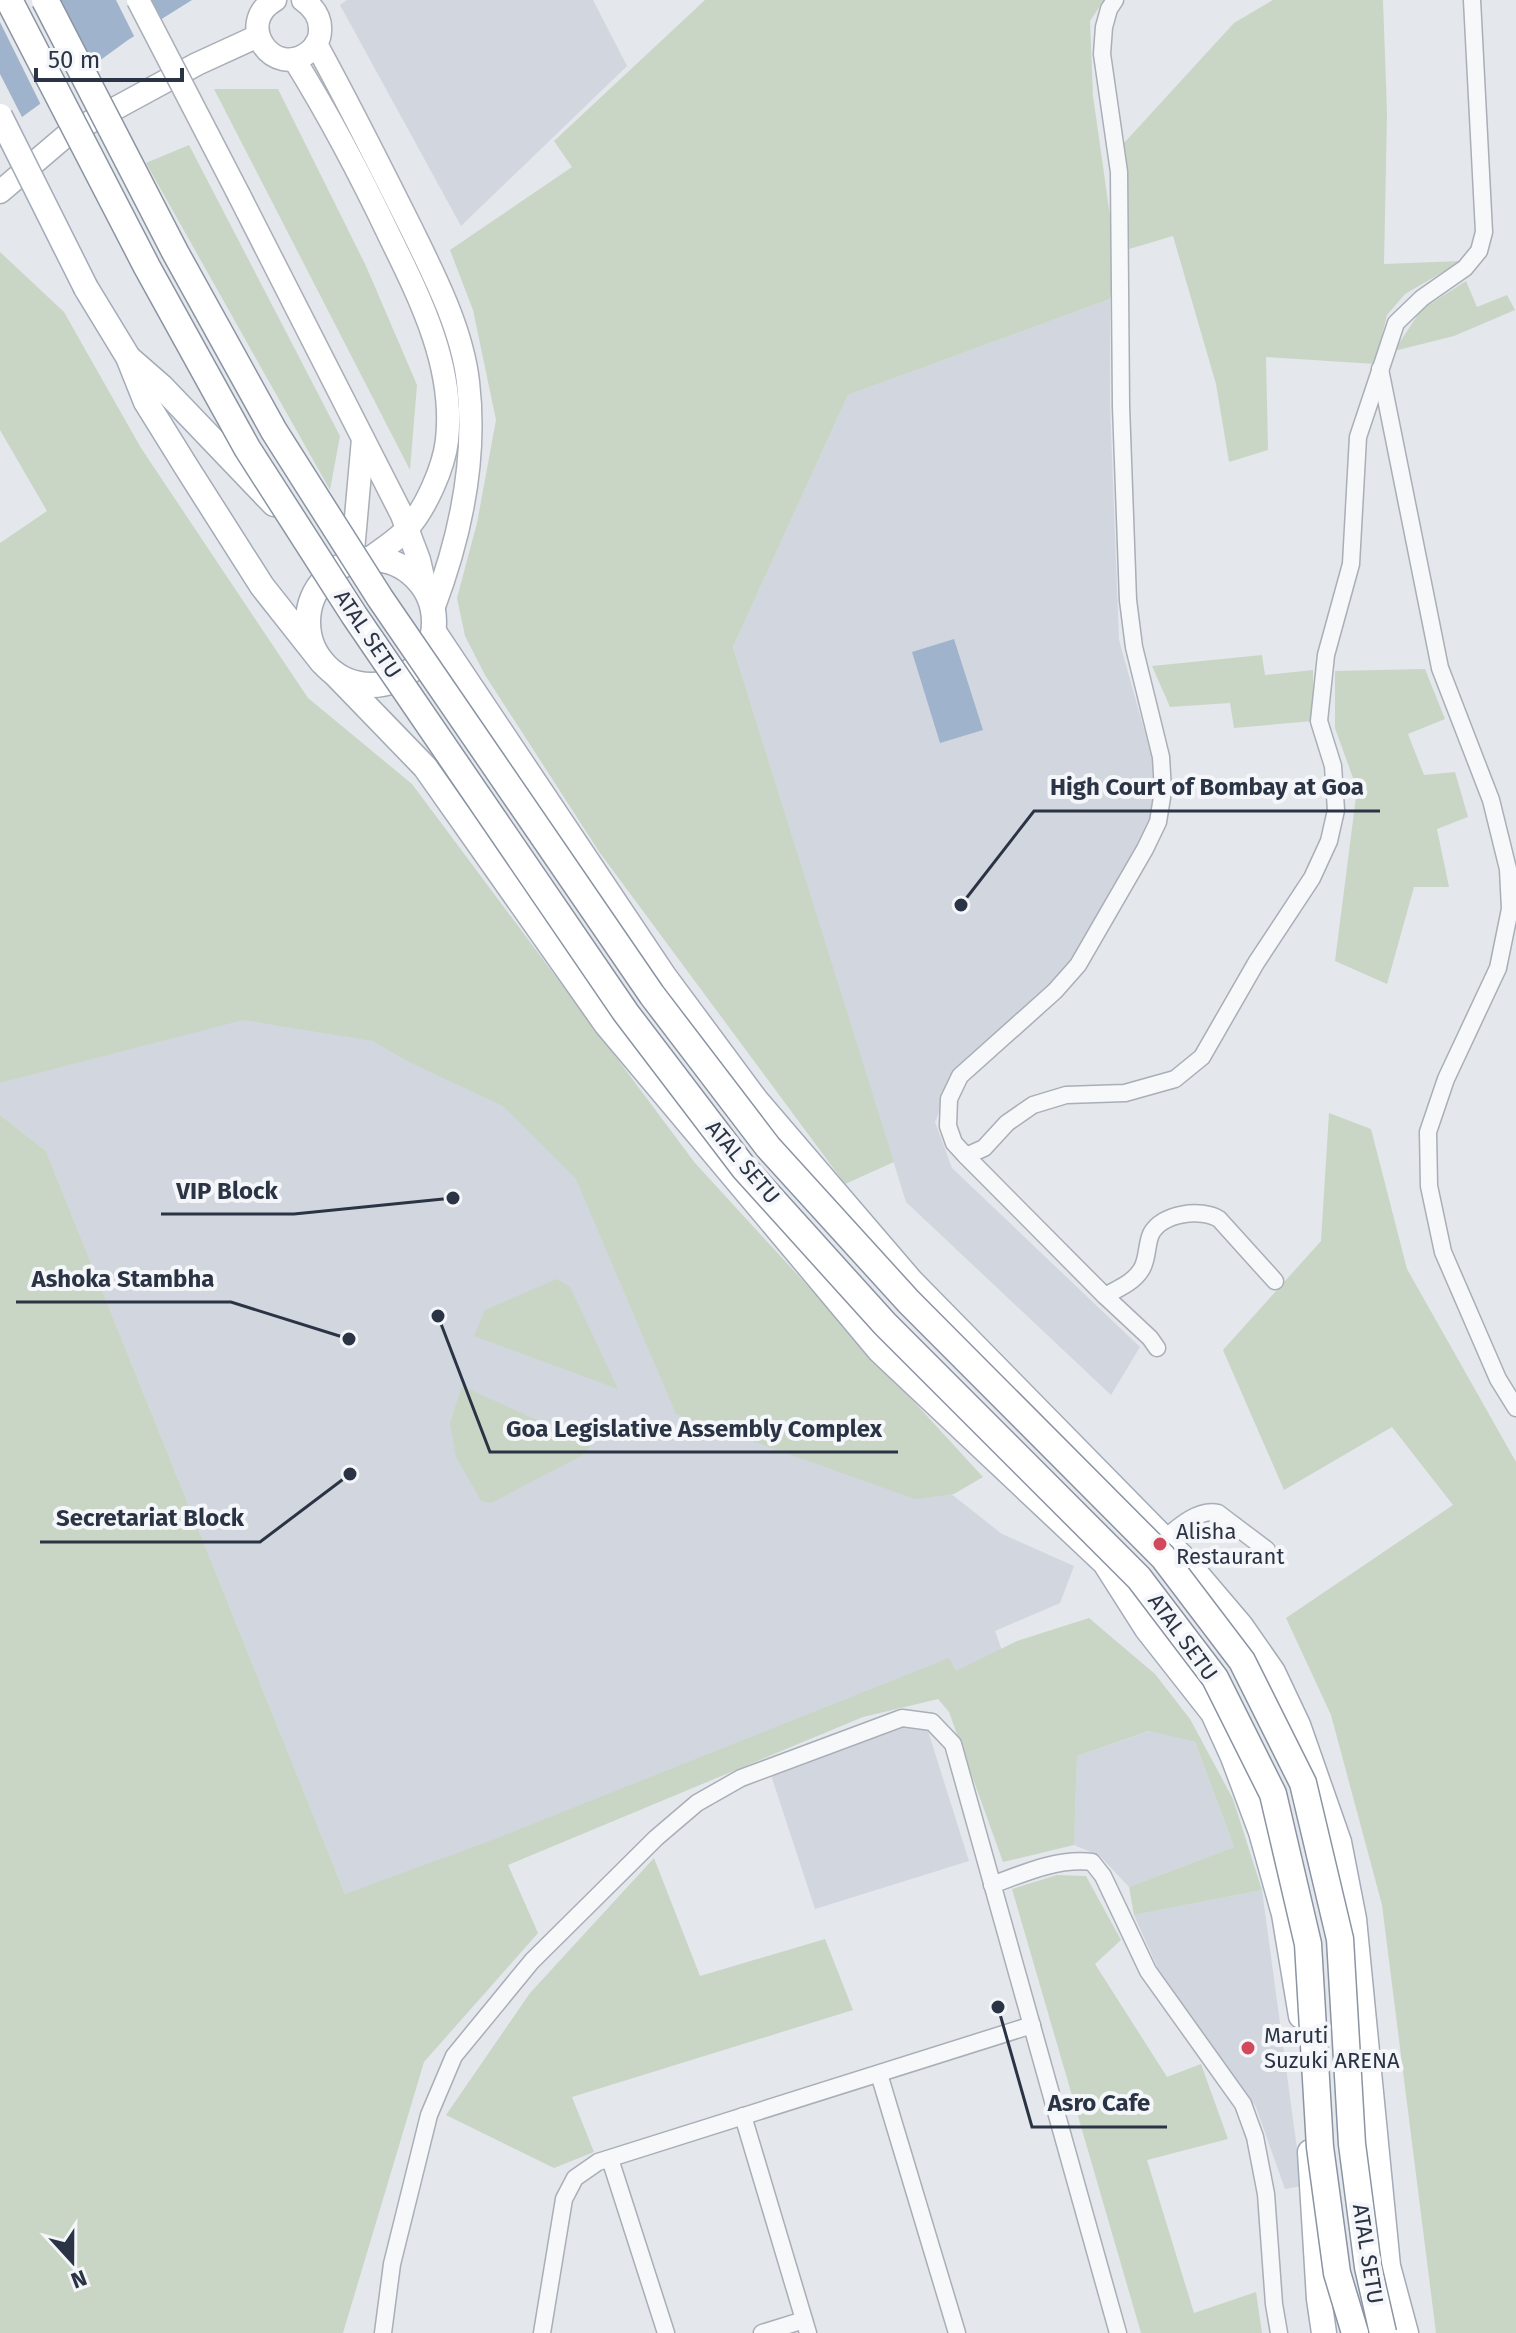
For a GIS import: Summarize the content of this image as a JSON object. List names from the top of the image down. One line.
{"streets":{"highway":["ATAL SETU"]},"places":["High Court of Bombay at Goa","VIP Block","Goa Legislative Assembly Complex","Ashoka Stambha","Secretariat Block","Alisha Restaurant","Asro Cafe","Maruti Suzuki ARENA"],"scale_bar":"50 m","north":"bottom"}
